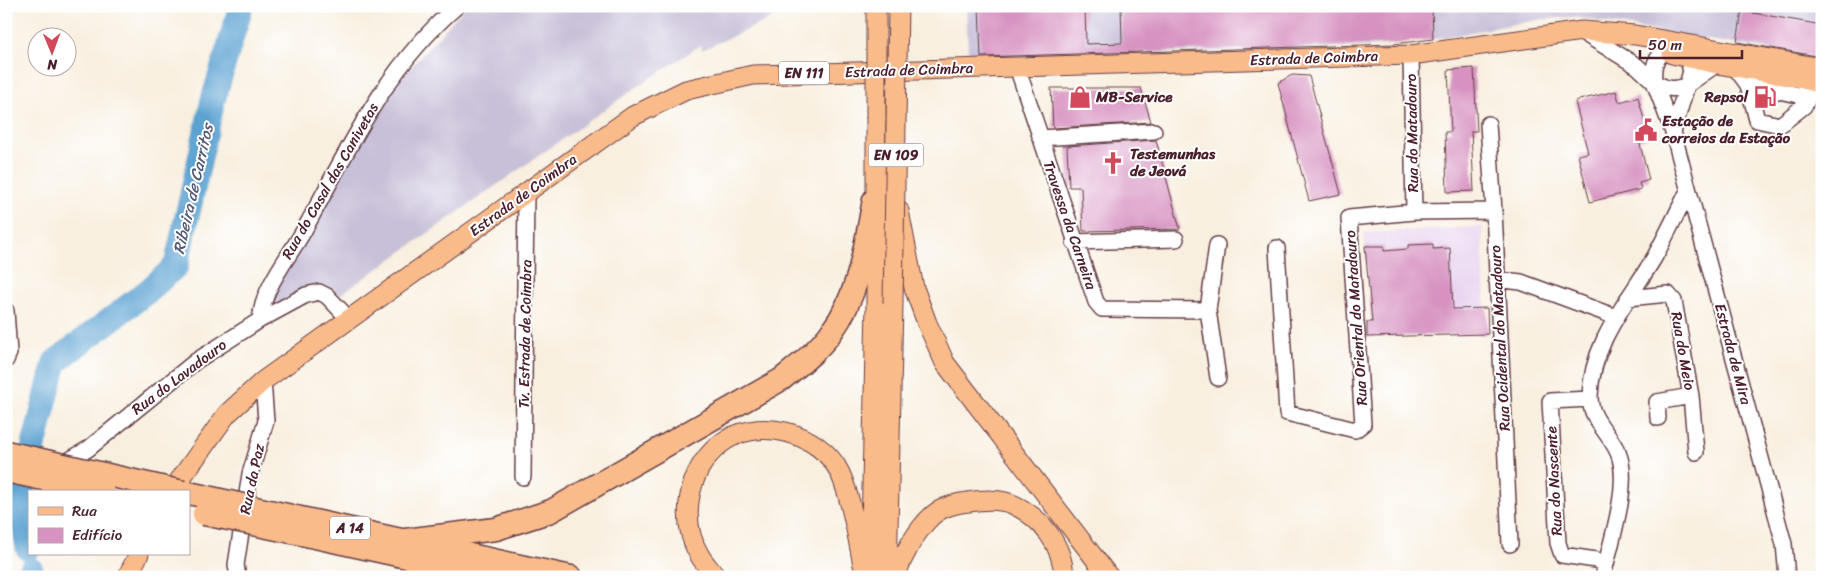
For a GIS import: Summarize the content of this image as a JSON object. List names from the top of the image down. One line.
{"streets":{"highway":["A 14"],"main road":["Estrada de Coimbra","EN 111","EN 109"],"street":["Rua do Matadouro","Rua do Casal das Canivetas","Travessa da Carneira","Rua Oriental do Matadouro","Tv. Estrada de Coimbra","Rua Ocidental do Matadouro","Rua do Meio","Estrada de Mira","Rua do Lavadouro","Rua da Paz","Rua do Nascente"]},"crossings":[["Estrada de Coimbra","EN 111"],["Estrada de Coimbra","Rua do Matadouro"],["Estrada de Coimbra","Travessa da Carneira"],["Estrada de Coimbra","Tv. Estrada de Coimbra"],["Estrada de Coimbra","Rua do Lavadouro"],["Estrada de Coimbra","Rua da Paz"],["EN 111","Estrada de Mira"],["Rua do Matadouro","Rua Oriental do Matadouro"],["Rua do Casal das Canivetas","Rua do Lavadouro"]],"water":["Ribeira de Carritos"],"places":{"shop":["MB-Service"],"fuel station":["Repsol"],"public building":["Estação de correios da Estação"],"church":["Testemunhas de Jeová"]},"legend":["Rua","Edifício"],"scale_bar":"50 m","north":"bottom"}
